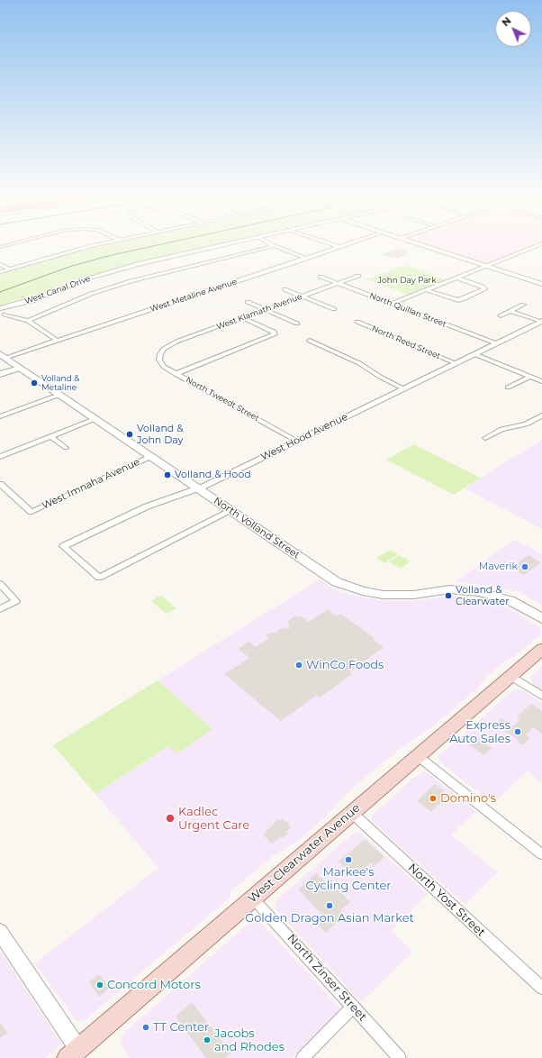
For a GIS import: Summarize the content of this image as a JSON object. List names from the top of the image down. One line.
{"streets":{"main road":["North Volland Street","West Clearwater Avenue"],"street":["West Canal Drive","West Metaline Avenue","North Quillan Street","West Klamath Avenue","North Reed Street","North Tweedt Street","West Hood Avenue","West Imnaha Avenue","North Yost Street","North Zinser Street"]},"crossings":[["West Metaline Avenue","North Volland Street"],["North Quillan Street","West Klamath Avenue"],["North Quillan Street","West Hood Avenue"],["West Klamath Avenue","North Tweedt Street"],["North Reed Street","West Hood Avenue"],["North Tweedt Street","West Hood Avenue"],["West Hood Avenue","North Volland Street"],["West Imnaha Avenue","North Volland Street"],["West Clearwater Avenue","North Yost Street"],["West Clearwater Avenue","North Zinser Street"]],"parks":["John Day Park"],"places":["Volland & Metaline","Volland & John Day","Volland & Hood","Maverik","Volland & Clearwater","WinCo Foods","Express Auto Sales","Domino's","Kadlec Urgent Care","Markee's Cycling Center","Golden Dragon Asian Market","Concord Motors","TT Center","Jacobs and Rhodes"],"north":"top left"}
